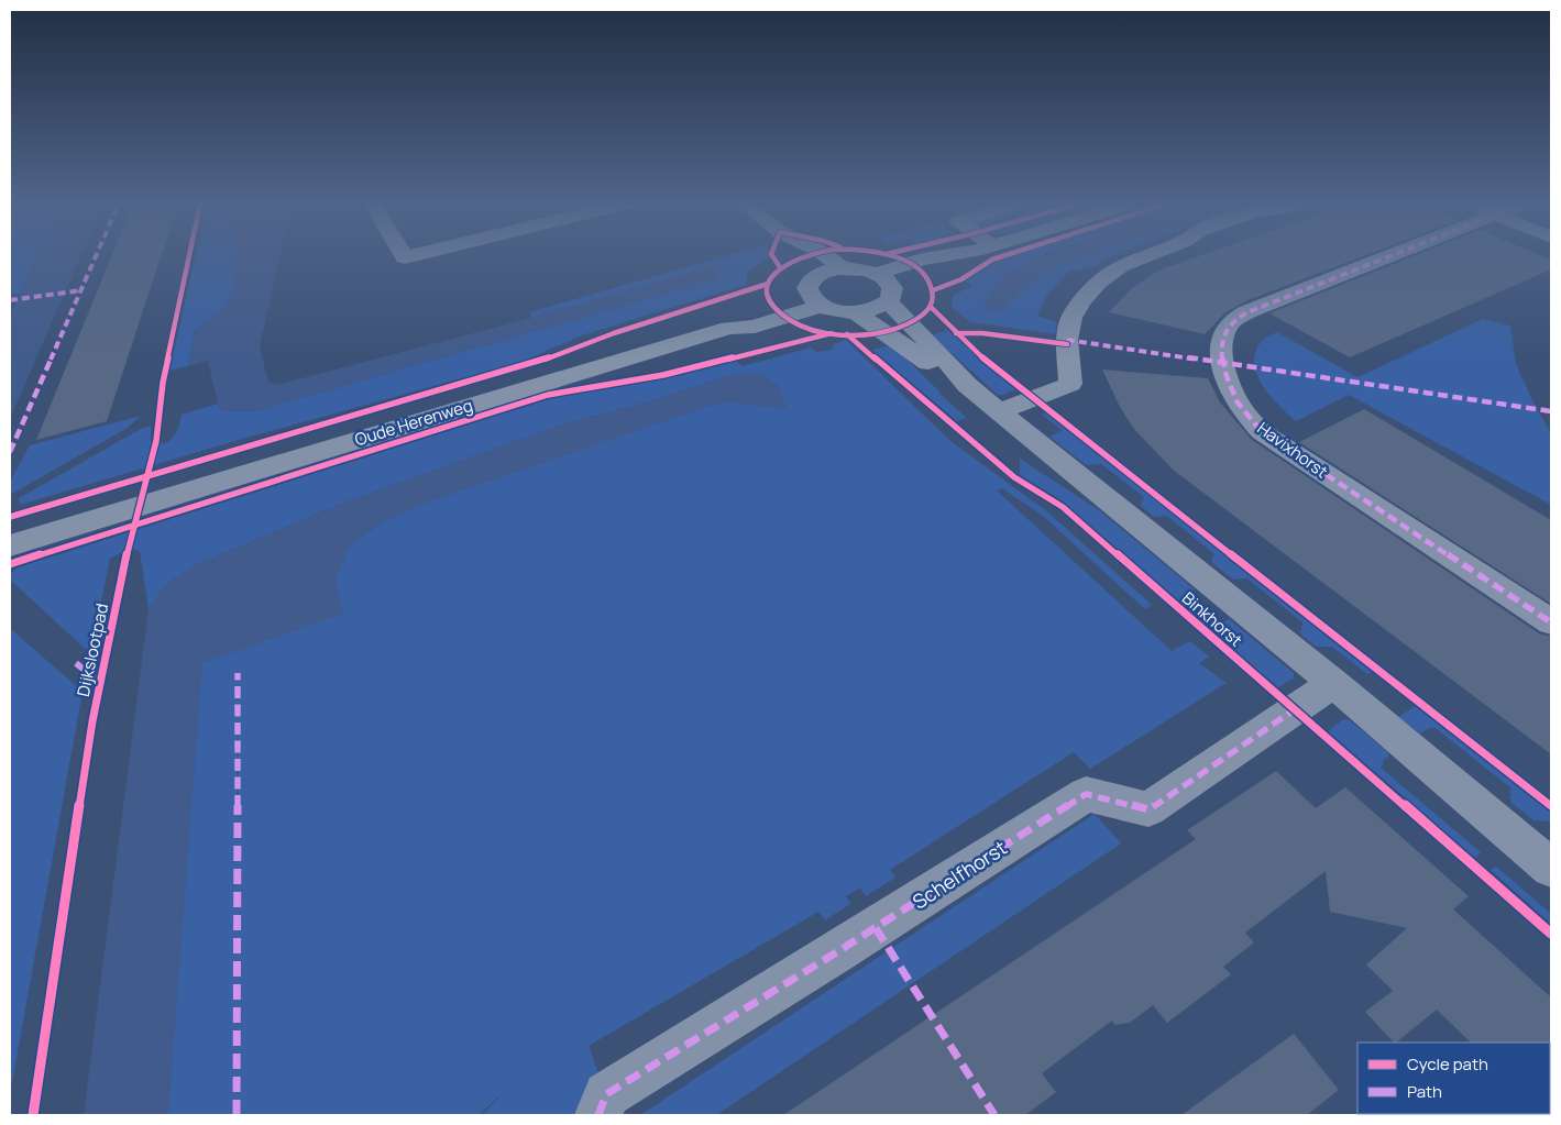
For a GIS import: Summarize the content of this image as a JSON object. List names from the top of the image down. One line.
{"streets":{"street":["Oude Herenweg","Havixhorst","Binkhorst","Schelfhorst"],"cycle path":["Dijkslootpad"]},"crossings":[["Oude Herenweg","Binkhorst"],["Binkhorst","Schelfhorst"]],"legend":["Cycle path","Path"]}
